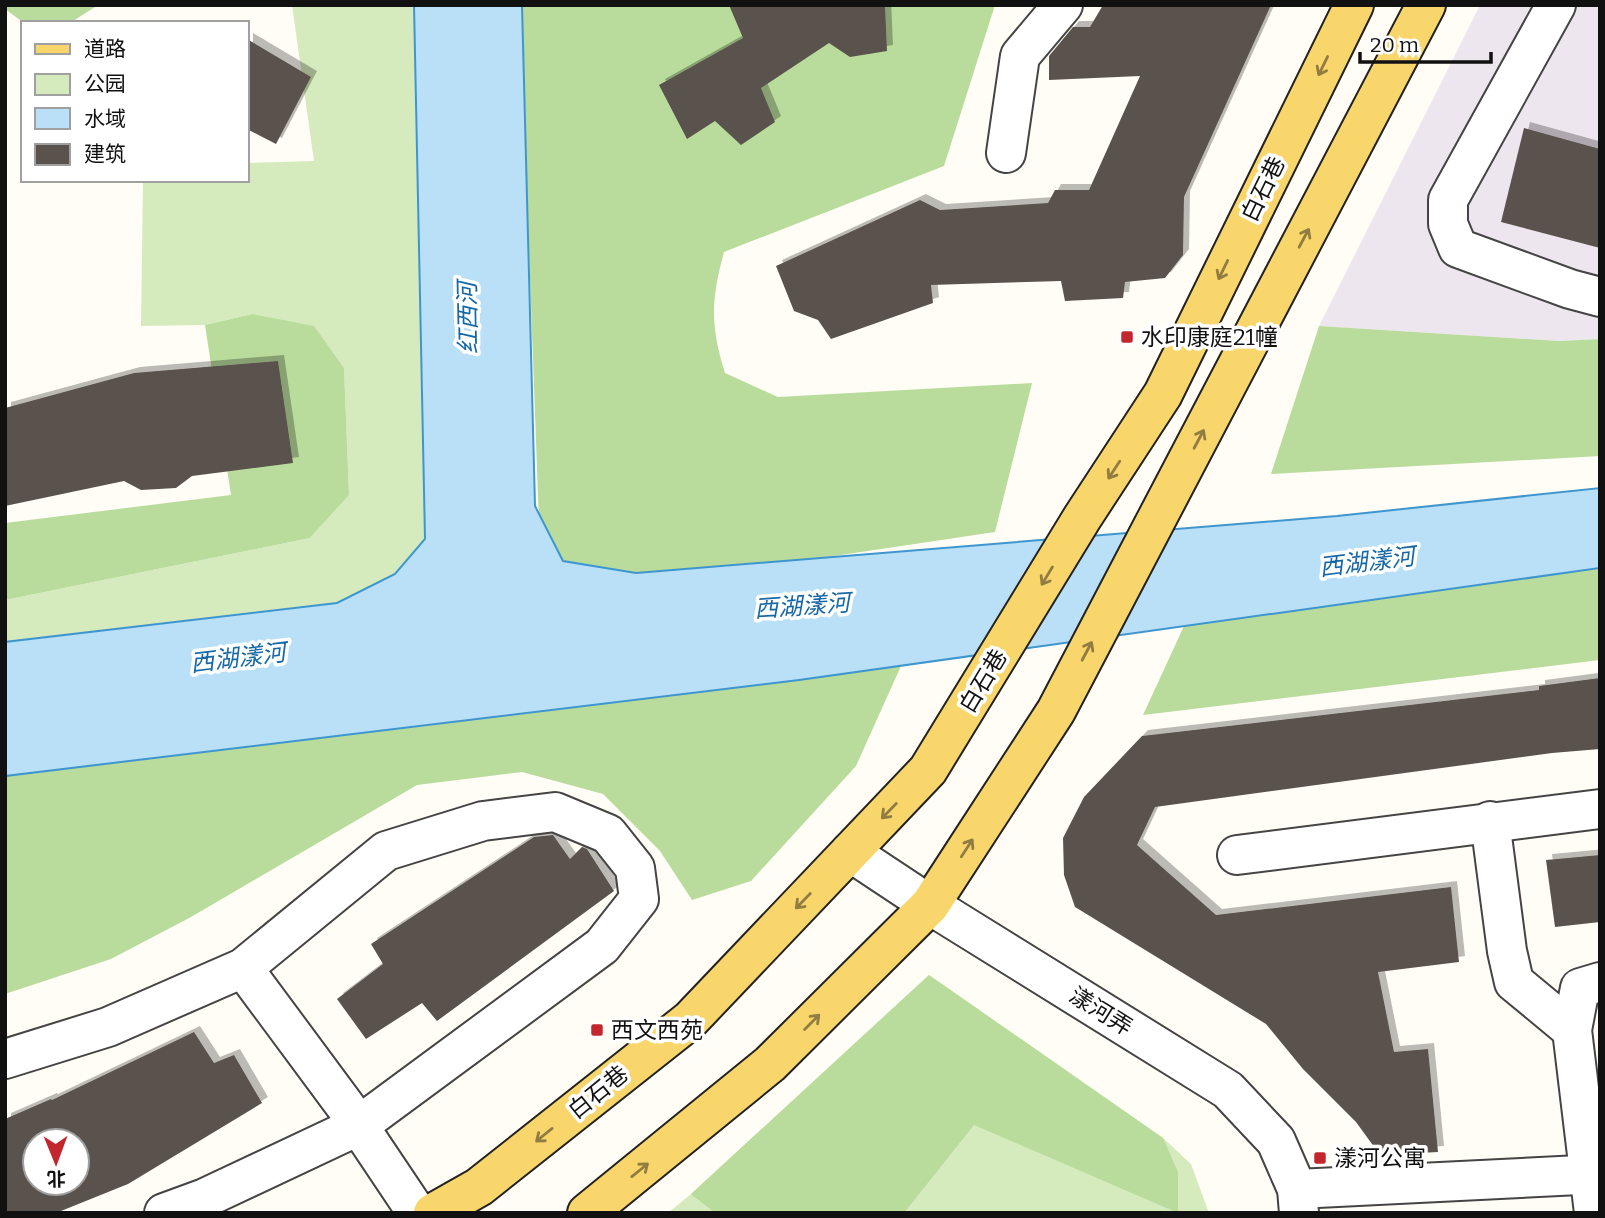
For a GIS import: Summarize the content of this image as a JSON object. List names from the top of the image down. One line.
{"streets":{"main road":["白石巷"],"street":["漾河弄"]},"crossings":[["白石巷","漾河弄"]],"water":["红西河","西湖漾河"],"places":{"transit":["水印康庭21幢","西文西苑","漾河公寓"]},"legend":["道路","公园","水域","建筑"],"scale_bar":"20 m","north":"bottom"}
